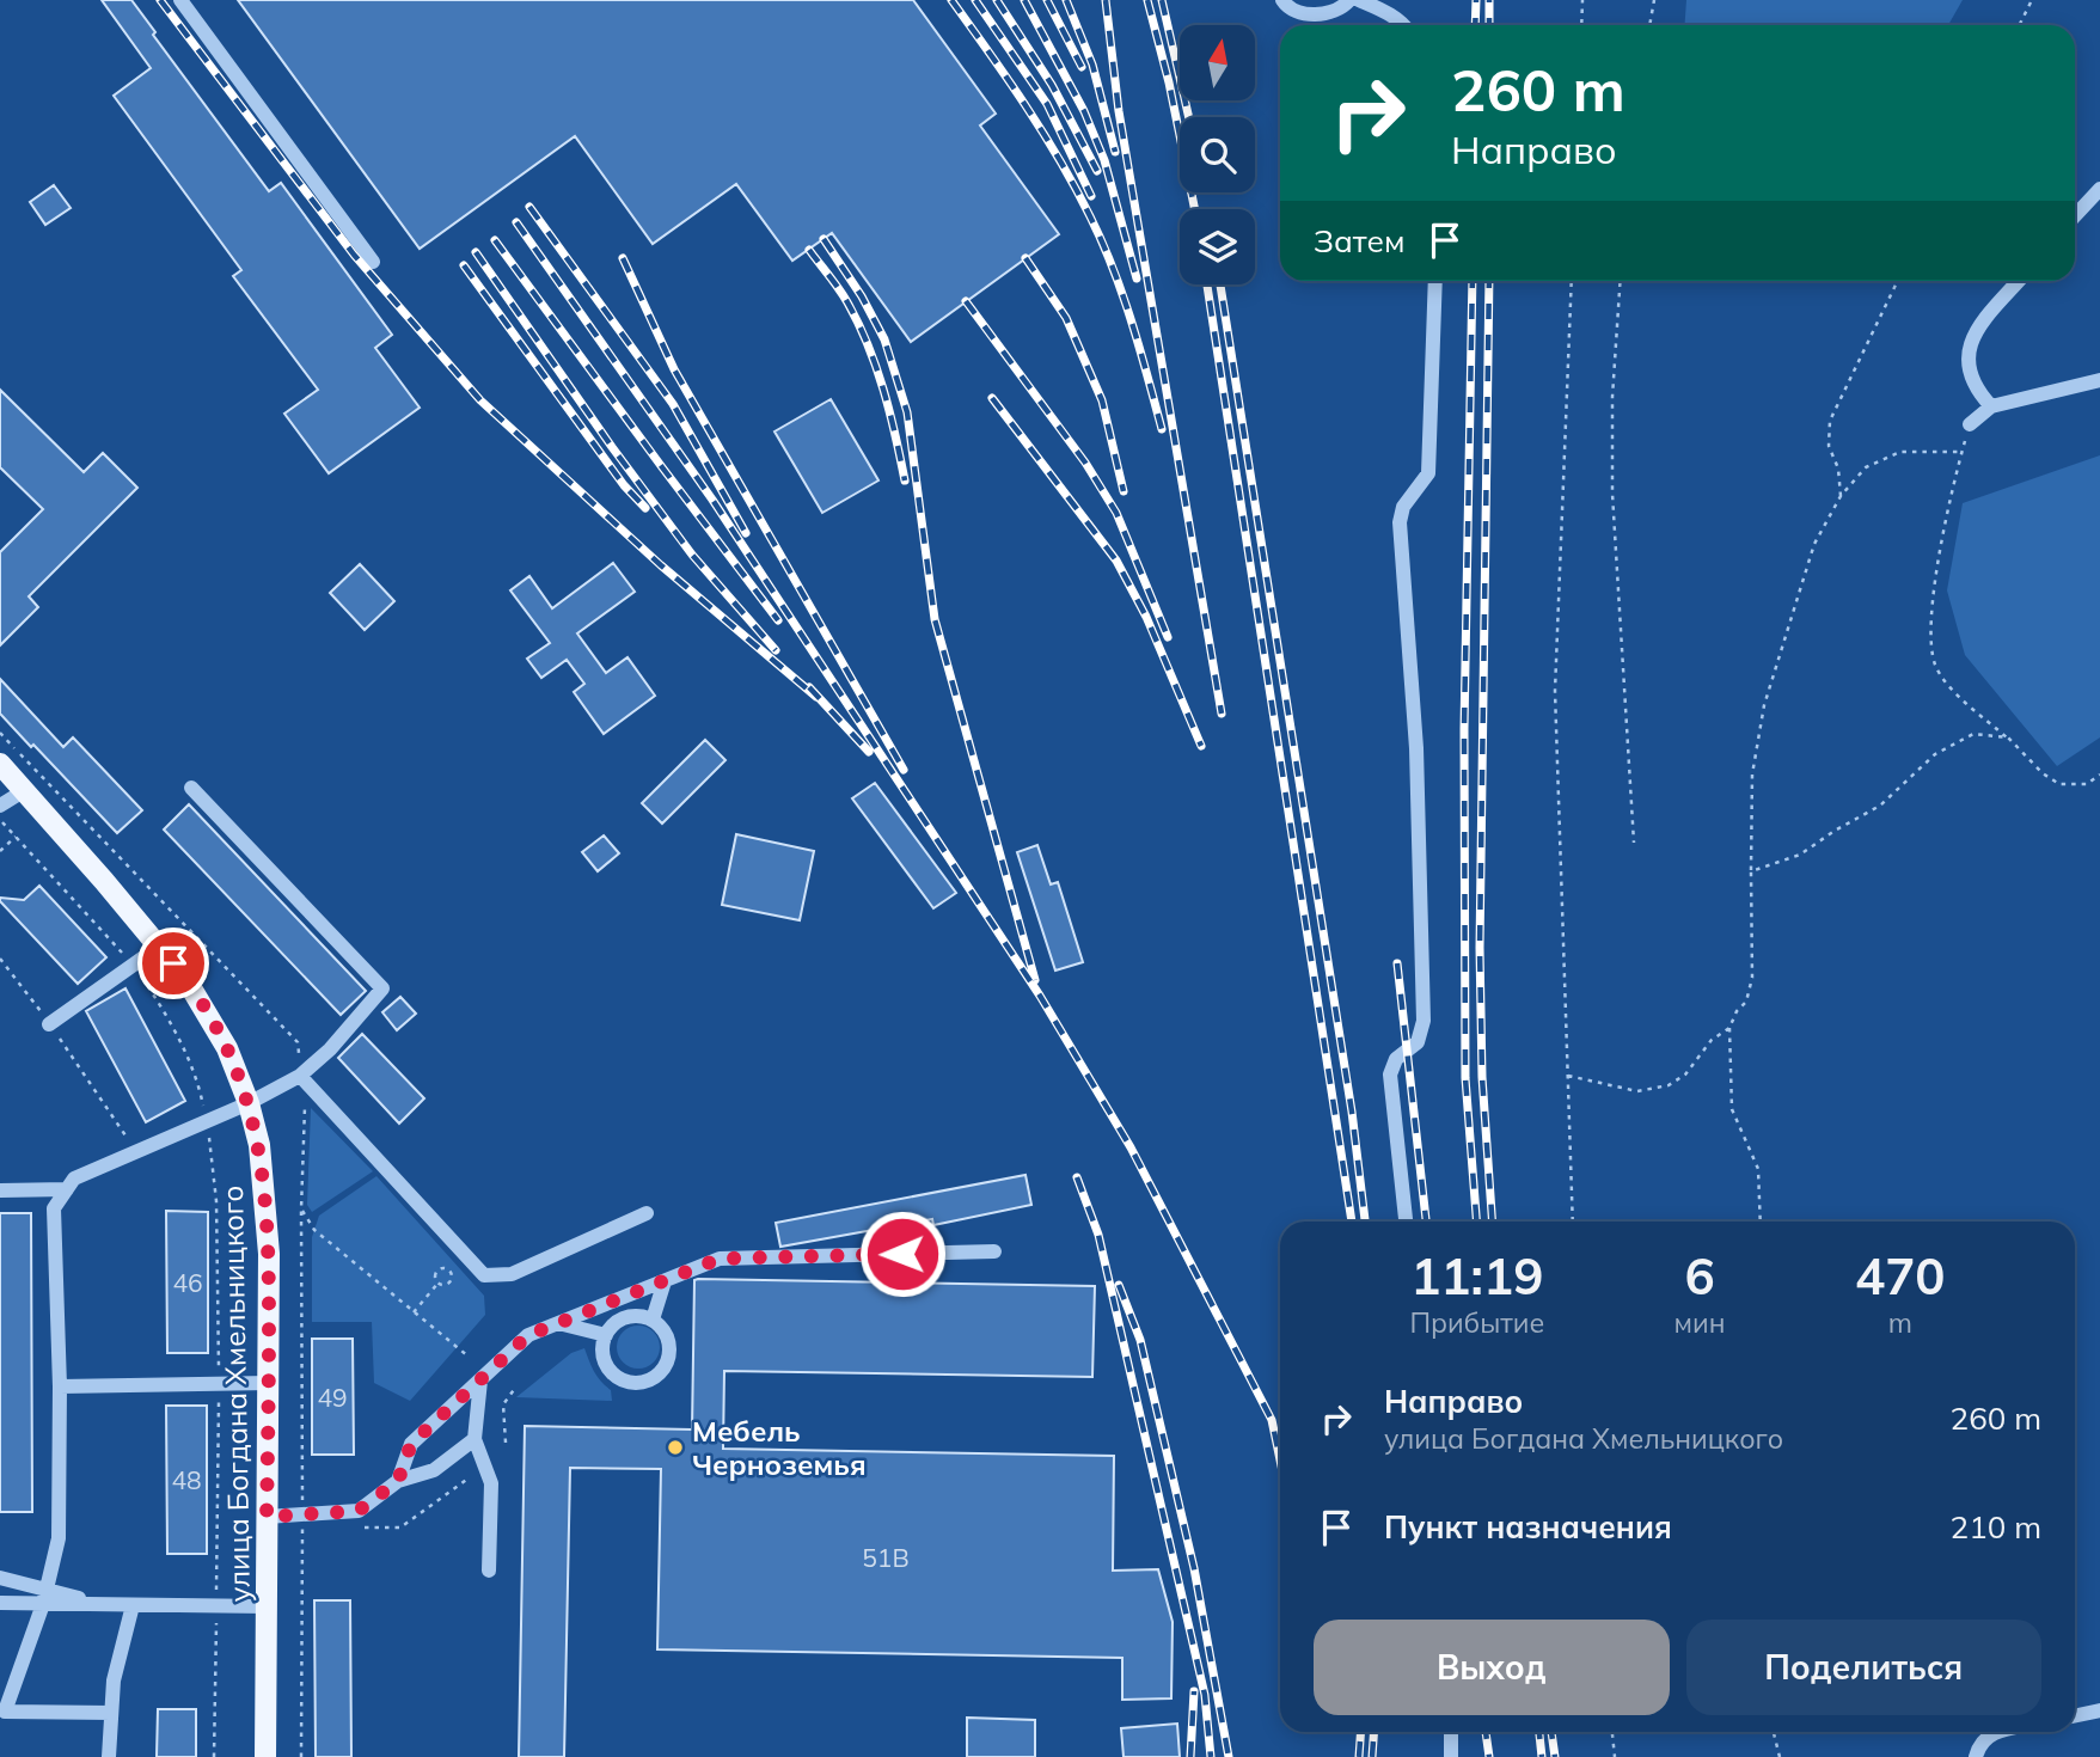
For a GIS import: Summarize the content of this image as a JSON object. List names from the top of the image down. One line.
{"streets":{"main road":["улица Богдана Хмельницкого"]},"places":["Мебель Черноземья"],"house_numbers":["46","49","48","51В"],"north":"top","page":{"turn":["260 m","Направо"],"then":"Затем","eta":["11:19","Прибытие","6","мин","470","m"],"list":[{"name":"Направо","note":"улица Богдана Хмельницкого","value":"260 m"},{"name":"Пункт назначения","value":"210 m"}],"buttons":["Выход","Поделиться"]}}
